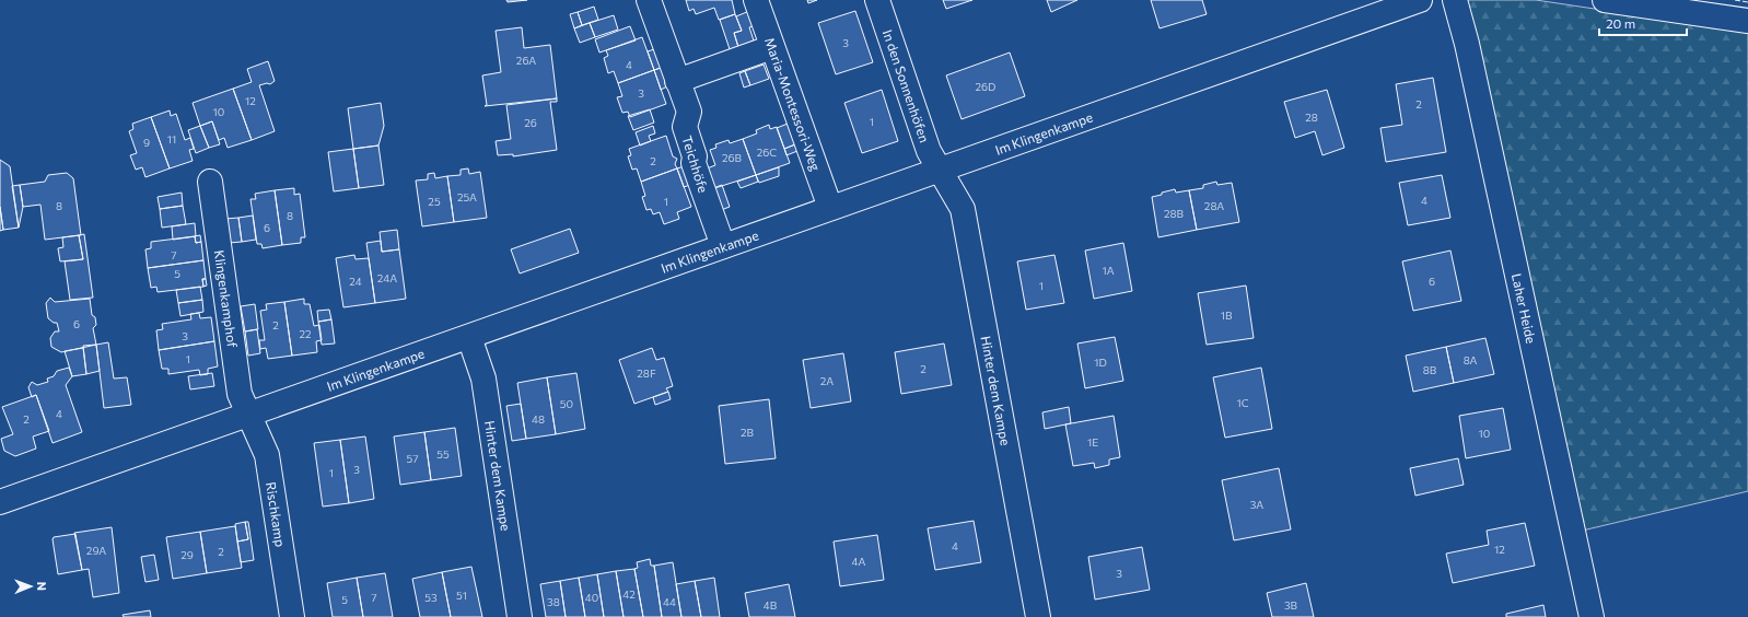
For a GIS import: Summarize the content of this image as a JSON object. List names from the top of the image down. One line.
{"streets":{"street":["In den Sonnenhöfen","Maria-Montessori-Weg","Im Klingenkampe","Teichhöfe","Klingenkamphof","Laher Heide","Hinter dem Kampe","Rischkamp"]},"crossings":[["In den Sonnenhöfen","Im Klingenkampe"],["In den Sonnenhöfen","Hinter dem Kampe"],["Maria-Montessori-Weg","Im Klingenkampe"],["Im Klingenkampe","Teichhöfe"],["Im Klingenkampe","Klingenkamphof"],["Im Klingenkampe","Hinter dem Kampe"],["Im Klingenkampe","Rischkamp"],["Klingenkamphof","Rischkamp"]],"house_numbers":["3","26A","4","26D","3","12","2","10","28","1","26","11","9","26C","26B","2","25A","4","25","1","8","28A","28B","8","6","7","1A","5","24A","24","6","1","1B","6","2","22","3","1","8A","1D","2","8B","28F","2A","1C","50","4","2","48","2B","10","1E","55","57","3","1","3A","4","12","29A","2","29","4A","3","42","51","7","53","40","5","38","44","4B","3B"],"scale_bar":"20 m","north":"right"}
